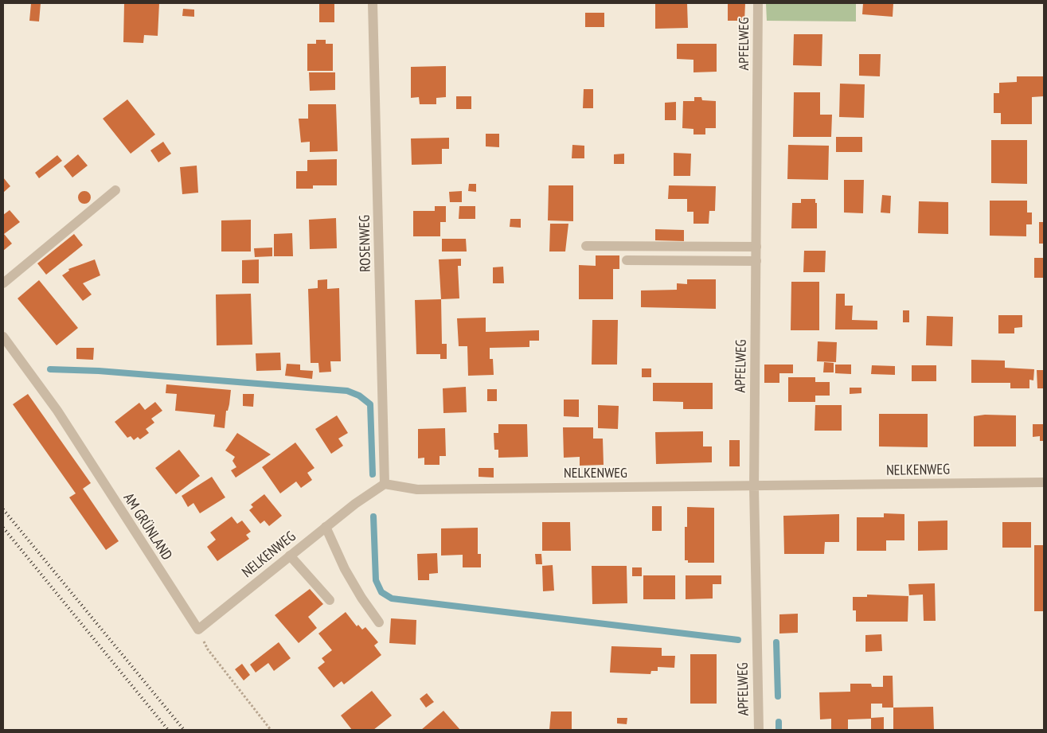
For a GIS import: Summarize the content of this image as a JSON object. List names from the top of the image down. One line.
{"streets":{"street":["APFELWEG","ROSENWEG","NELKENWEG","AM GRÜNLAND"]},"crossings":[["APFELWEG","NELKENWEG"],["ROSENWEG","NELKENWEG"],["NELKENWEG","AM GRÜNLAND"]]}
